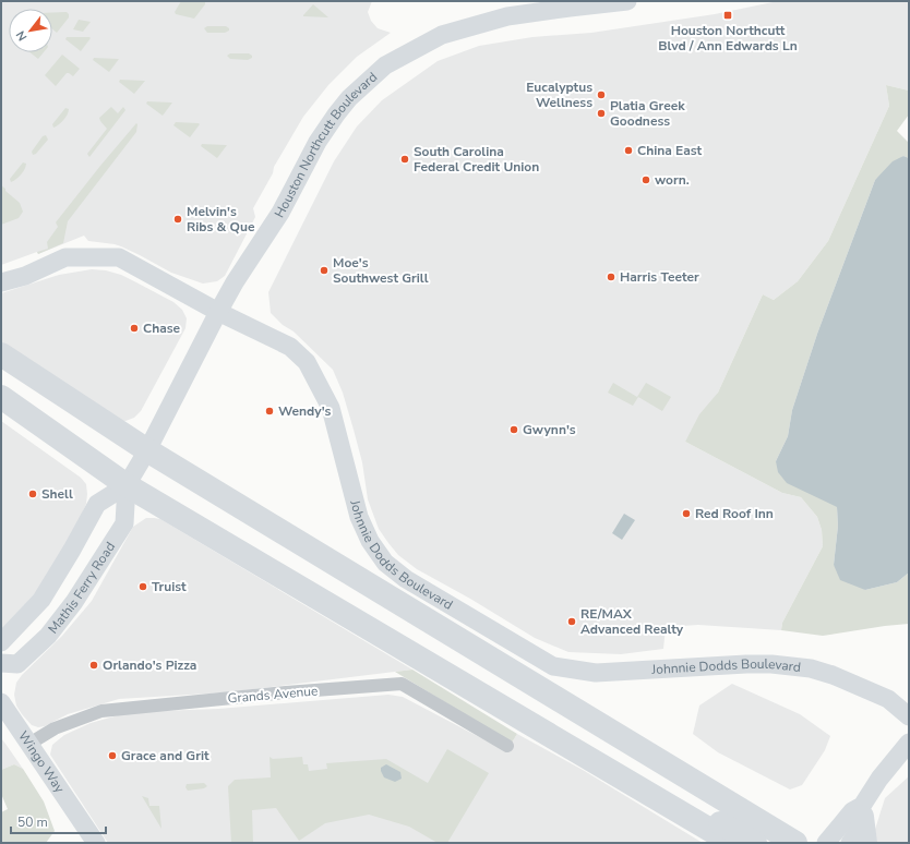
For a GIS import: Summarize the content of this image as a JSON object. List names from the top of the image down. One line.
{"streets":{"highway":["Johnnie Dodds Boulevard"],"street":["Houston Northcutt Boulevard","Mathis Ferry Road","Grands Avenue","Wingo Way"]},"crossings":[["Houston Northcutt Boulevard","Johnnie Dodds Boulevard"],["Houston Northcutt Boulevard","Mathis Ferry Road"],["Johnnie Dodds Boulevard","Mathis Ferry Road"],["Grands Avenue","Wingo Way"]],"places":{"transit":["Houston Northcutt Blvd / Ann Edwards Ln"],"other":["Eucalyptus Wellness","Platia Greek Goodness","China East","South Carolina Federal Credit Union","worn.","Melvin's Ribs & Que","Moe's Southwest Grill","Harris Teeter","Chase","Wendy's","Gwynn's","Shell","Red Roof Inn","Truist","RE/MAX Advanced Realty","Orlando's Pizza","Grace and Grit"]},"scale_bar":"50 m","north":"bottom left"}
